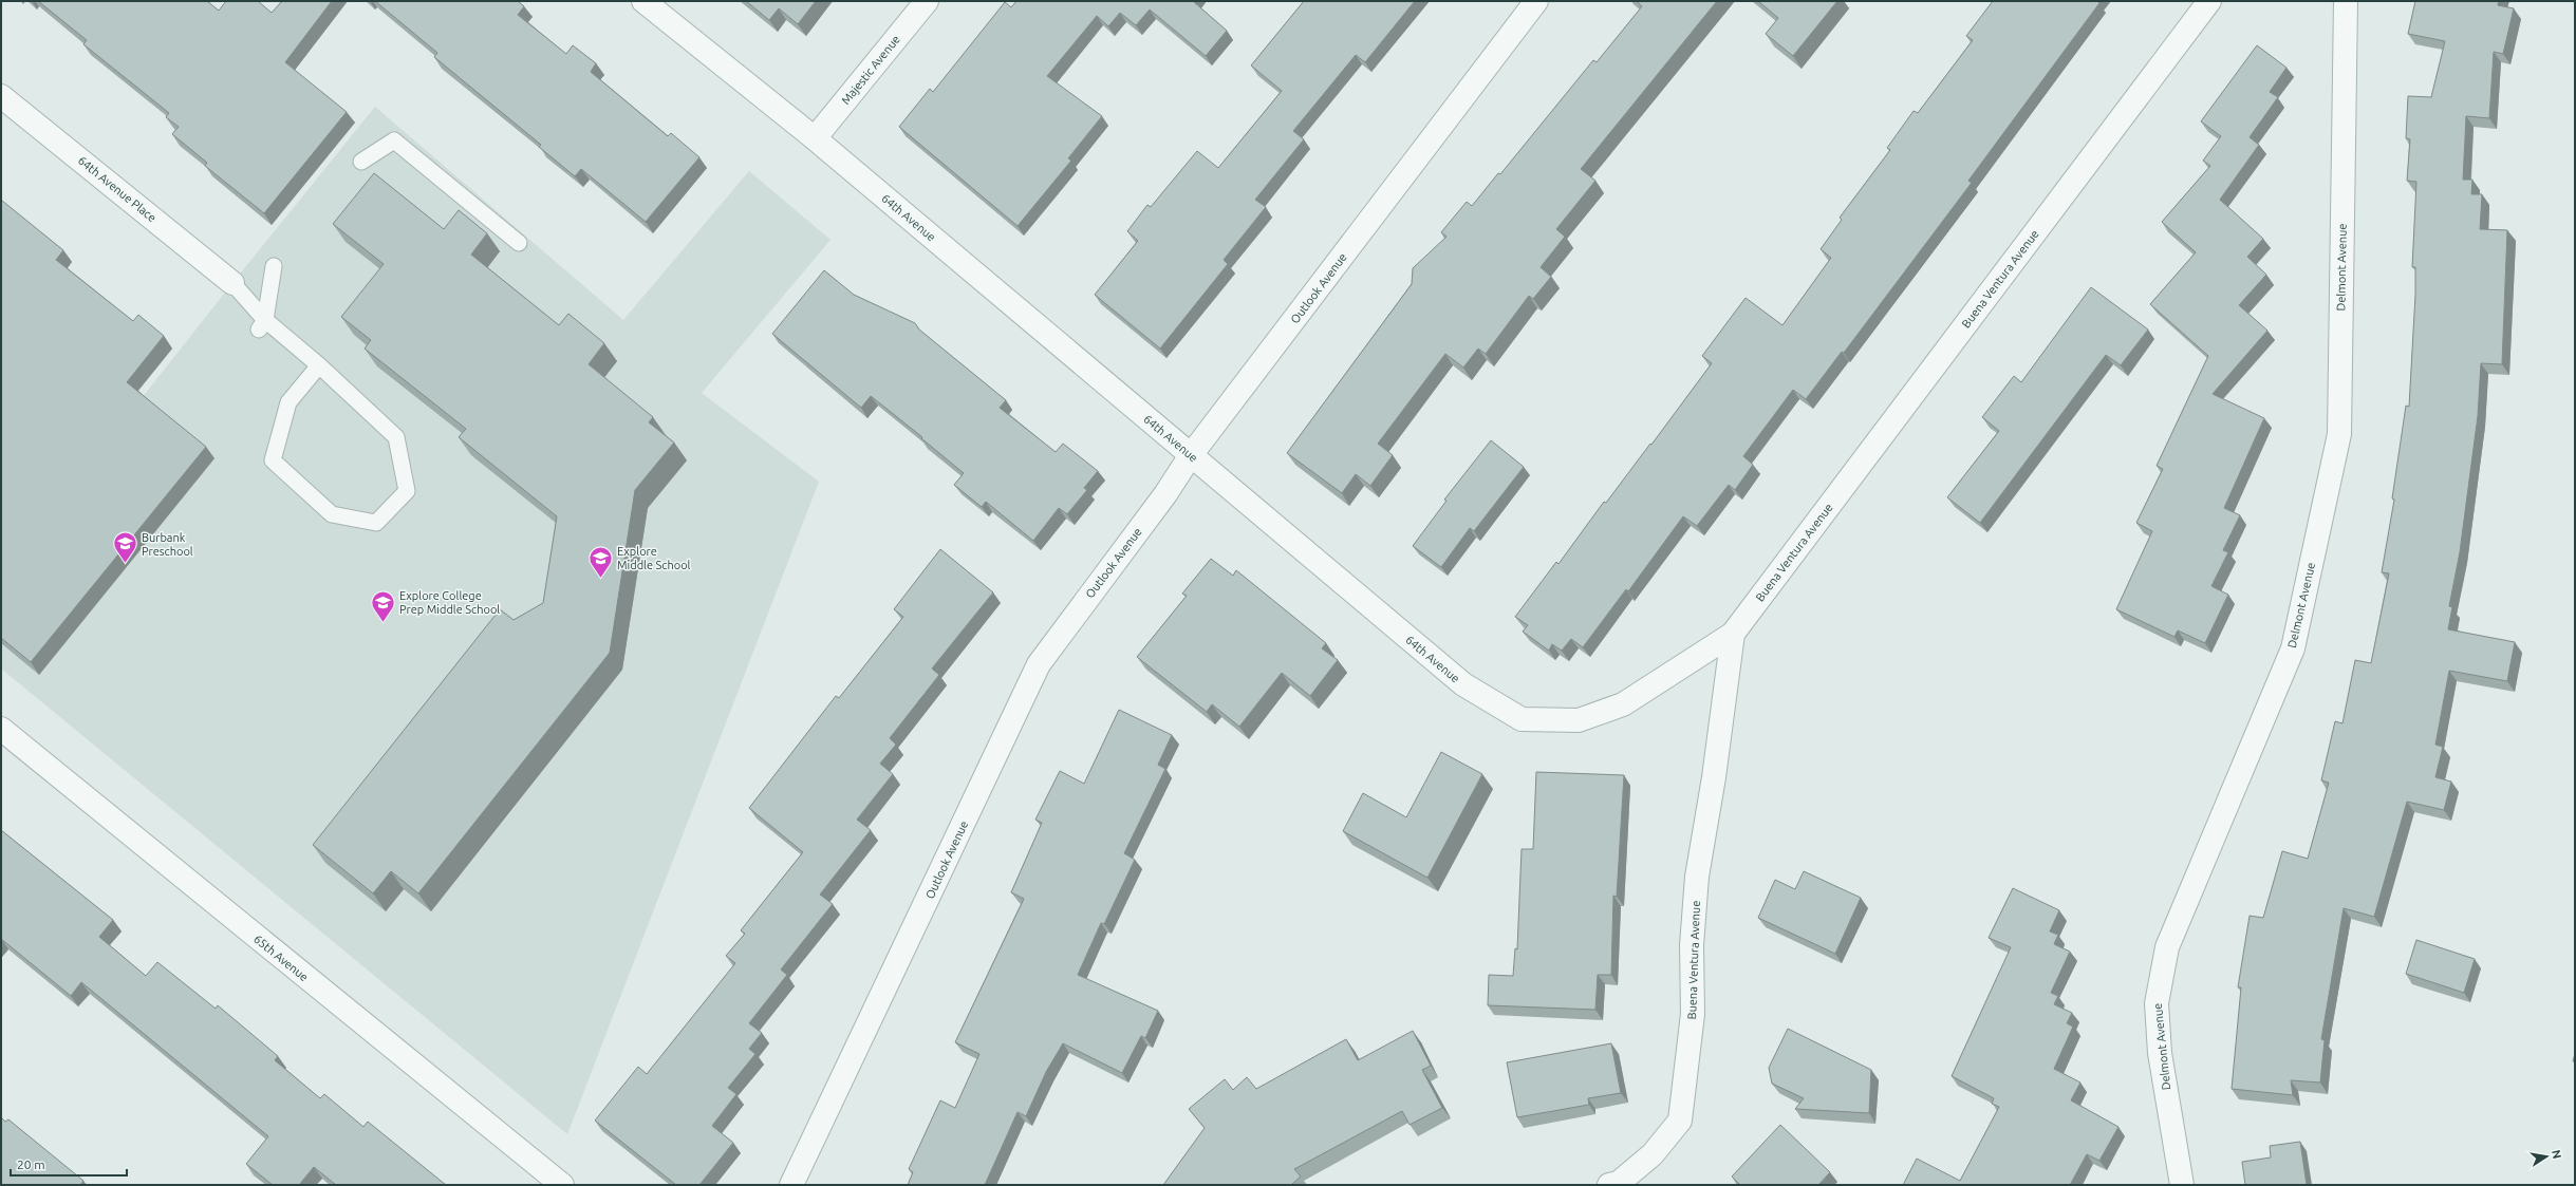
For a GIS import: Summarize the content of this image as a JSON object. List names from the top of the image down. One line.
{"streets":{"street":["Majestic Avenue","64th Avenue Place","64th Avenue","Delmont Avenue","Buena Ventura Avenue","Outlook Avenue","65th Avenue"]},"crossings":[["Majestic Avenue","64th Avenue"],["64th Avenue","Buena Ventura Avenue"],["64th Avenue","Outlook Avenue"]],"places":{"school or university":["Burbank Preschool","Explore Middle School","Explore College Prep Middle School"]},"scale_bar":"20 m","north":"right"}
